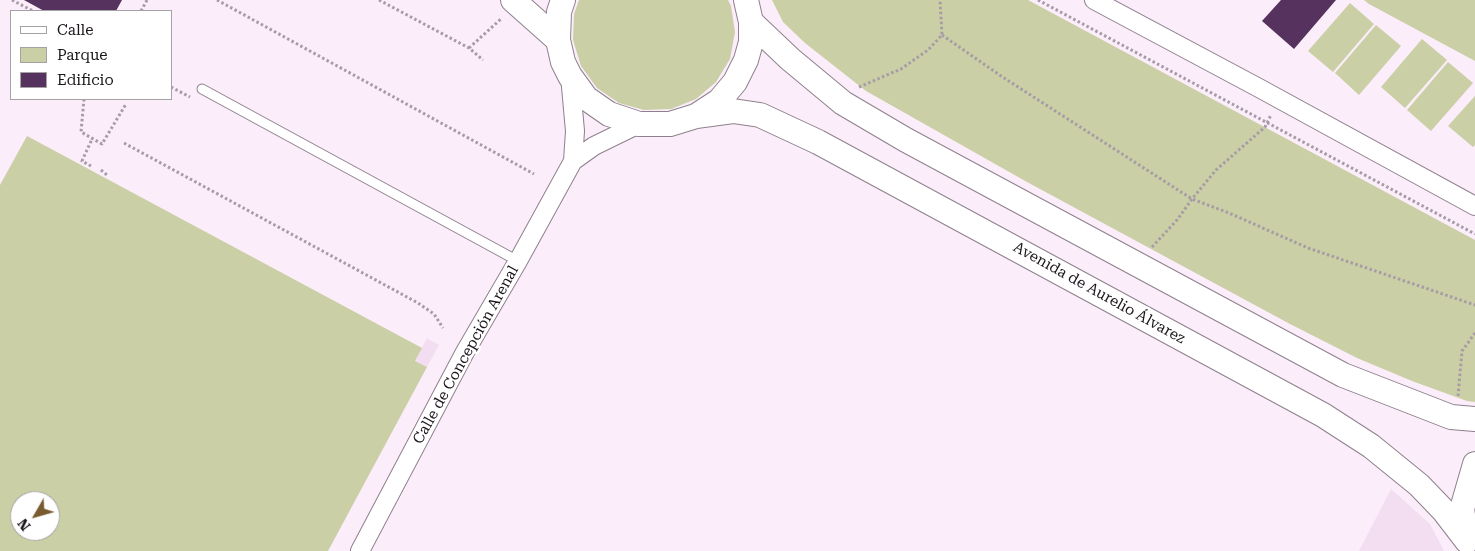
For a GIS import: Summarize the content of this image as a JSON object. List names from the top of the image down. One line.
{"streets":{"main road":["Avenida de Aurelio Álvarez"],"street":["Calle de Concepción Arenal"]},"legend":["Calle","Parque","Edificio"],"north":"bottom left"}
